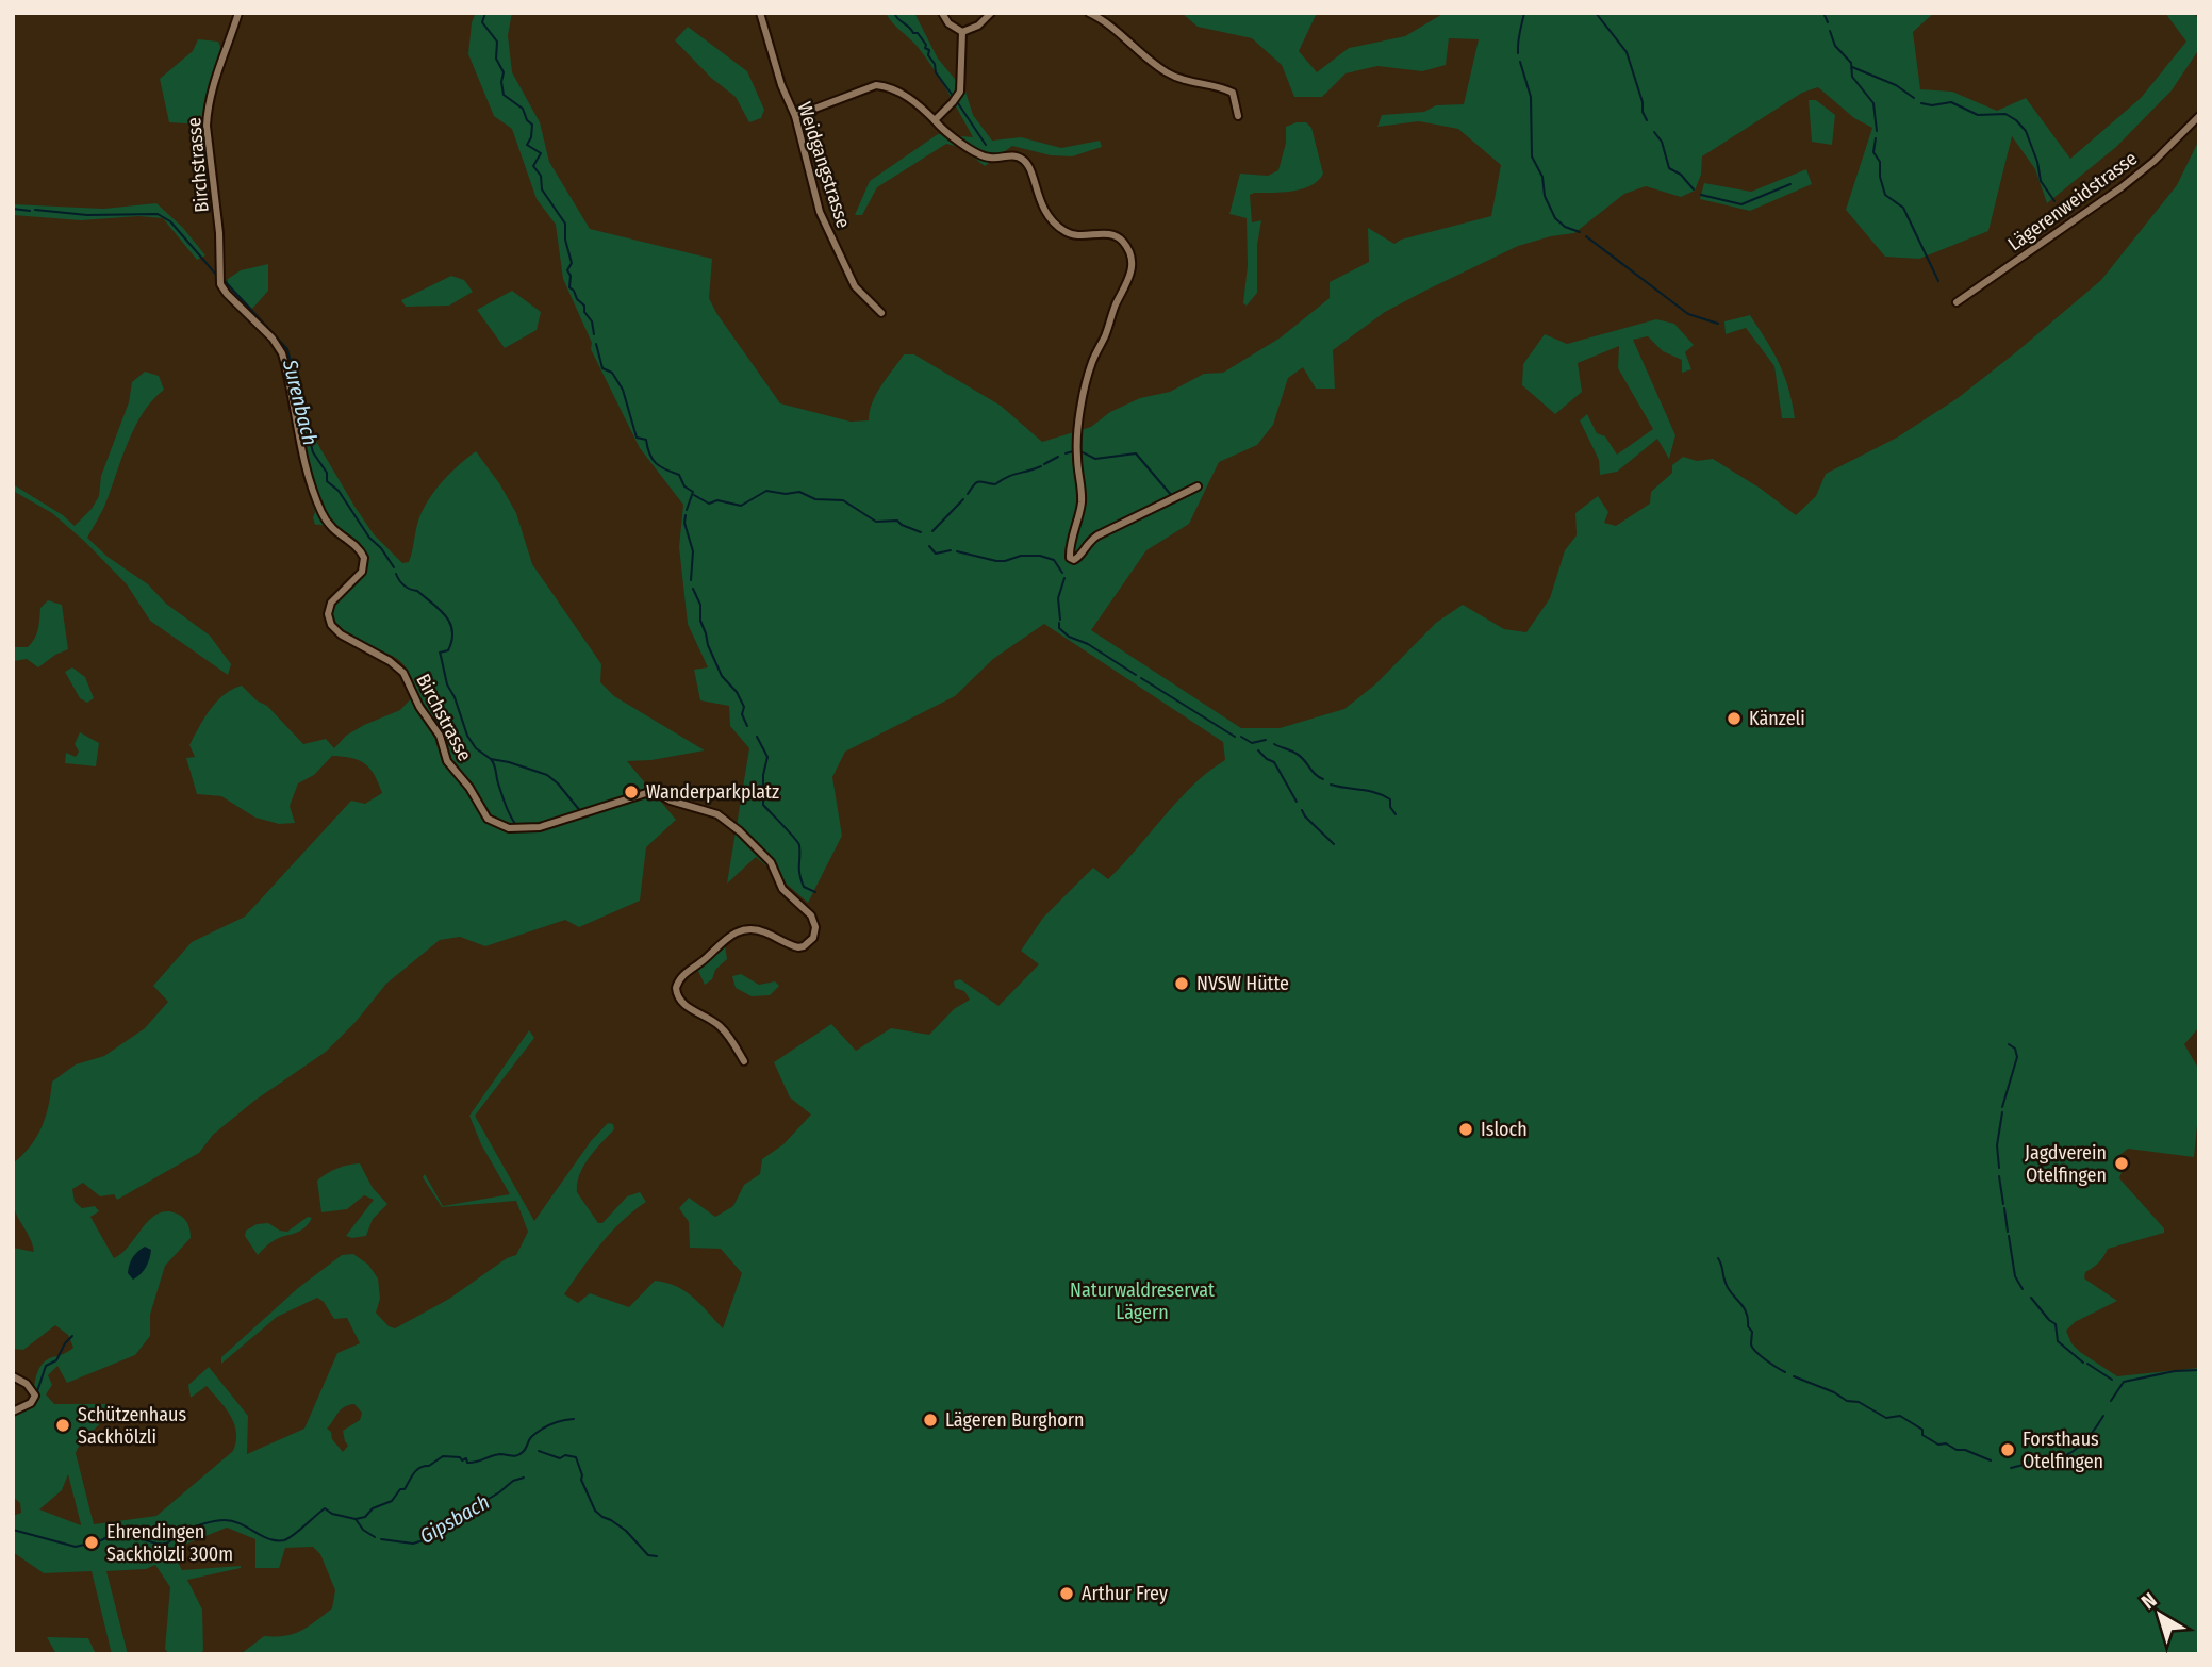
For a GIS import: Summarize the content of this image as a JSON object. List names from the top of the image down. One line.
{"streets":{"street":["Birchstrasse","Weidgangstrasse","Lägerenweidstrasse"]},"water":["Surenbach","Gipsbach"],"parks":["Naturwaldreservat Lägern"],"places":["Känzeli","Wanderparkplatz","NVSW Hütte","Isloch","Jagdverein Otelfingen","Lägeren Burghorn","Schützenhaus Sackhölzli","Forsthaus Otelfingen","Ehrendingen Sackhölzli 300m","Arthur Frey"],"north":"top left"}
